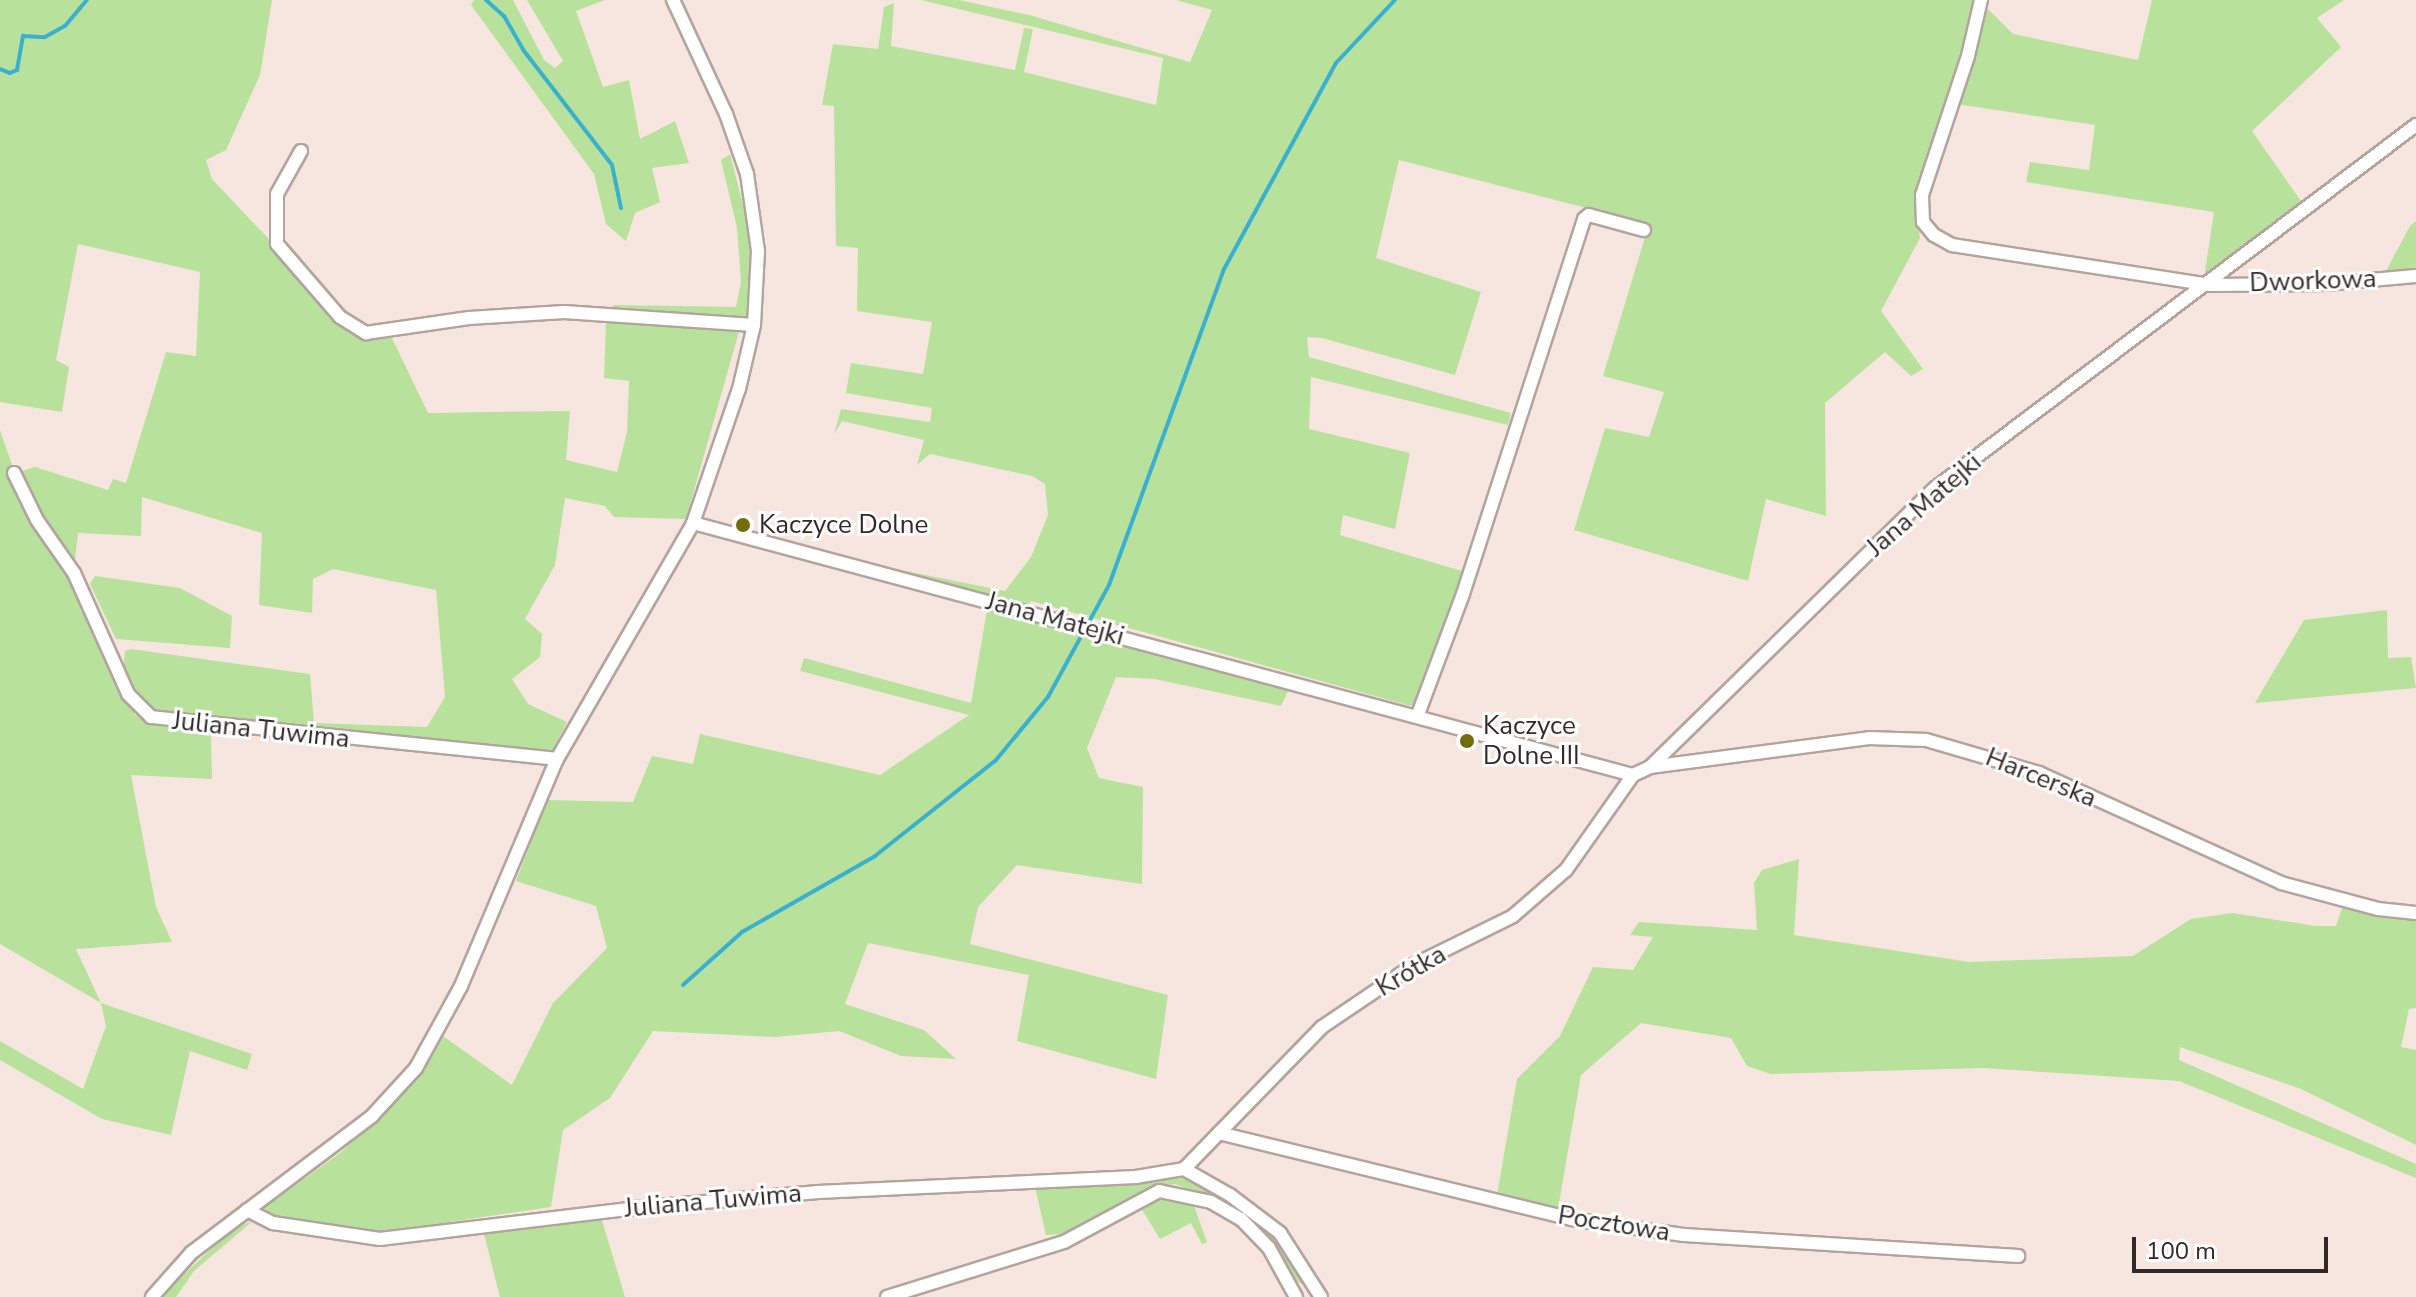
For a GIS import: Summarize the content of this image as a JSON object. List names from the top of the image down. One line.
{"streets":{"street":["Dworkowa","Jana Matejki","Juliana Tuwima","Harcerska","Krótka","Pocztowa"]},"crossings":[["Dworkowa","Jana Matejki"],["Jana Matejki","Harcerska"],["Jana Matejki","Krótka"],["Juliana Tuwima","Krótka"],["Krótka","Pocztowa"]],"places":["Kaczyce Dolne","Kaczyce Dolne III"],"scale_bar":"100 m"}
